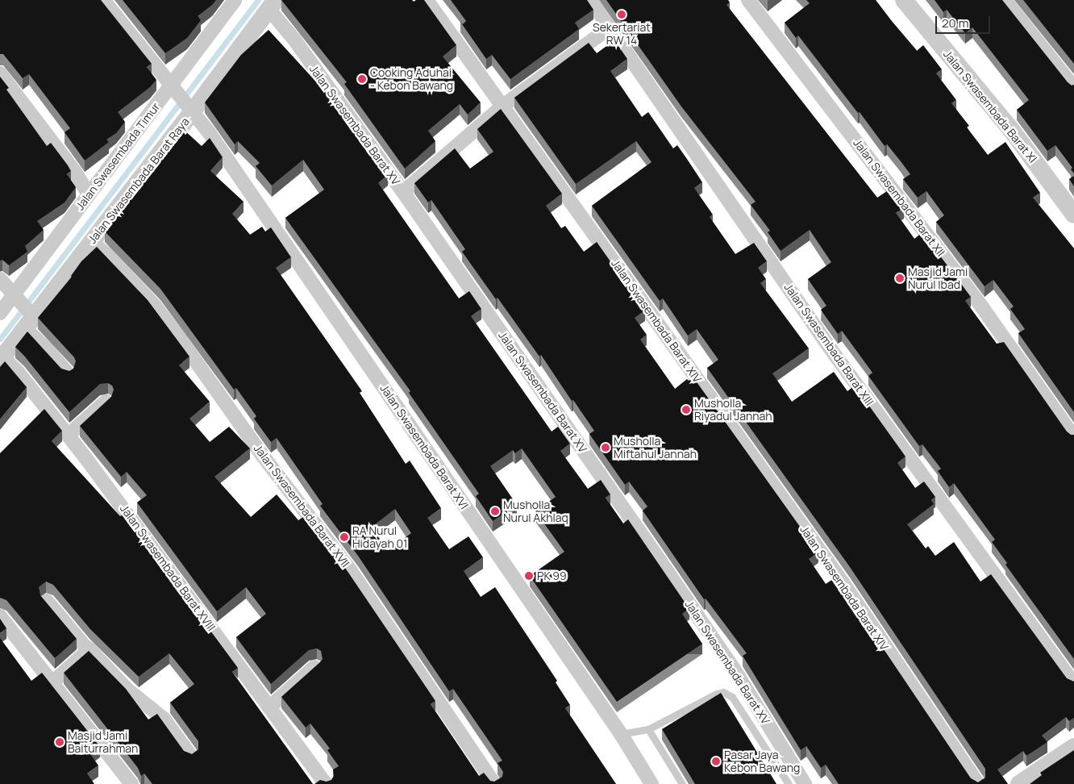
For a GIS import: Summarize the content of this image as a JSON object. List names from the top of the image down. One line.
{"streets":{"street":["Jalan Swasembada Barat XI","Jalan Swasembada Barat XV","Jalan Swasembada Timur","Jalan Swasembada Barat Raya","Jalan Swasembada Barat XII","Jalan Swasembada Barat XIV","Jalan Swasembada Barat XIII","Jalan Swasembada Barat XVI","Jalan Swasembada Barat XVII","Jalan Swasembada Barat XVIII"]},"crossings":[["Jalan Swasembada Barat XV","Jalan Swasembada Barat Raya"],["Jalan Swasembada Timur","Jalan Swasembada Barat XVI"],["Jalan Swasembada Barat Raya","Jalan Swasembada Barat XVI"],["Jalan Swasembada Barat Raya","Jalan Swasembada Barat XVII"],["Jalan Swasembada Barat Raya","Jalan Swasembada Barat XVIII"]],"places":["Sekertariat RW 14","Cooking Aduhai - Kebon Bawang","Masjid Jami Nurul Ibad","Musholla Riyadul Jannah","Musholla Miftahul Jannah","Musholla Nurul Akhlaq","RA Nurul Hidayah 01","PK 99","Masjid Jami Baiturrahman","Pasar Jaya Kebon Bawang"],"scale_bar":"20 m"}
